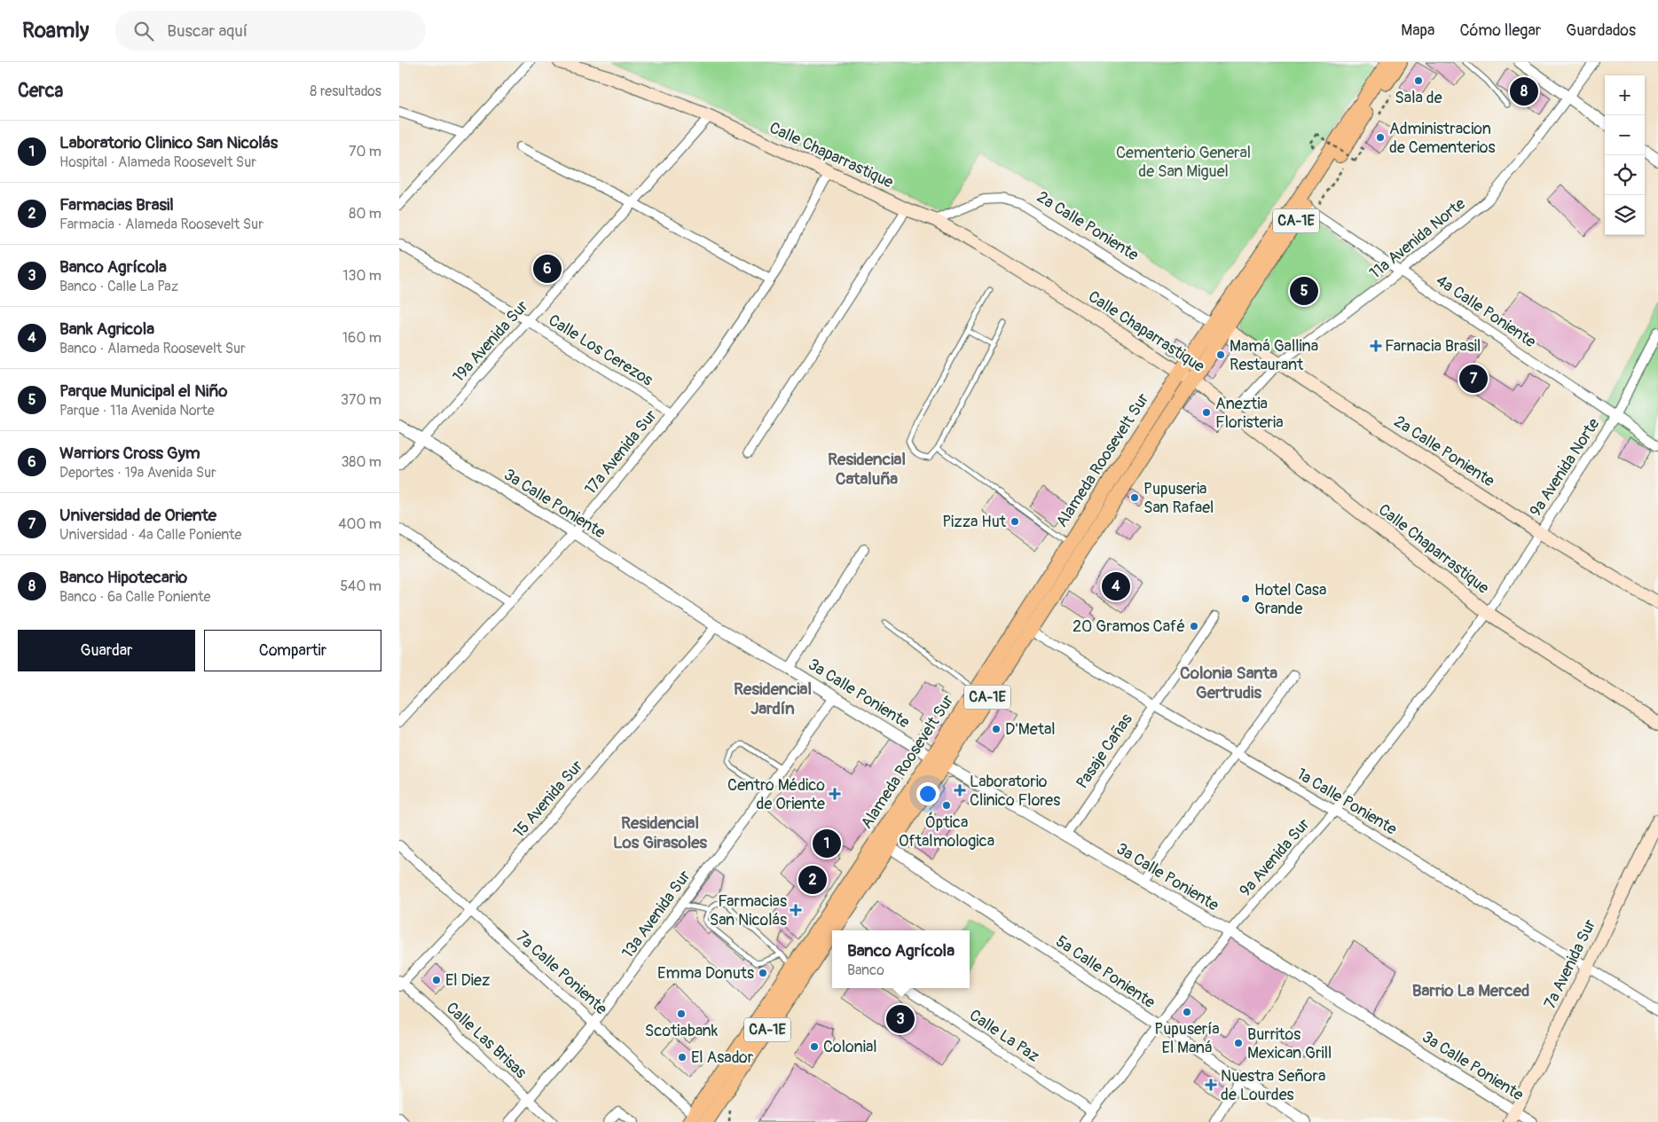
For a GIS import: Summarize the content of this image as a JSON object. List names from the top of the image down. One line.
{"streets":{"highway":["CA-1E","Alameda Roosevelt Sur"],"main road":["Calle Chaparrastique","2a Calle Poniente","7a Avenida Sur"],"street":["11a Avenida Norte","4a Calle Poniente","19a Avenida Sur","Calle Los Cerezos","17a Avenida Sur","9a Avenida Norte","3a Calle Poniente","Pasaje Cañas","15 Avenida Sur","1a Calle Poniente","9a Avenida Sur","13a Avenida Sur","5a Calle Poniente","7a Calle Poniente","Calle La Paz","Calle Las Brisas"]},"crossings":[["Calle Chaparrastique","CA-1E"],["Calle Chaparrastique","2a Calle Poniente"],["Calle Chaparrastique","11a Avenida Norte"],["Calle Chaparrastique","19a Avenida Sur"],["Calle Chaparrastique","17a Avenida Sur"],["Calle Chaparrastique","Alameda Roosevelt Sur"],["Calle Chaparrastique","9a Avenida Norte"],["Calle Chaparrastique","9a Avenida Sur"],["CA-1E","2a Calle Poniente"],["CA-1E","4a Calle Poniente"],["CA-1E","Alameda Roosevelt Sur"],["2a Calle Poniente","11a Avenida Norte"],["2a Calle Poniente","9a Avenida Norte"],["11a Avenida Norte","4a Calle Poniente"],["4a Calle Poniente","9a Avenida Norte"],["19a Avenida Sur","Calle Los Cerezos"],["19a Avenida Sur","3a Calle Poniente"],["Calle Los Cerezos","17a Avenida Sur"],["17a Avenida Sur","3a Calle Poniente"],["Alameda Roosevelt Sur","3a Calle Poniente"],["Alameda Roosevelt Sur","1a Calle Poniente"],["Alameda Roosevelt Sur","5a Calle Poniente"],["Alameda Roosevelt Sur","7a Calle Poniente"],["9a Avenida Norte","9a Avenida Sur"],["3a Calle Poniente","Pasaje Cañas"],["3a Calle Poniente","15 Avenida Sur"],["3a Calle Poniente","9a Avenida Sur"],["3a Calle Poniente","13a Avenida Sur"],["3a Calle Poniente","7a Avenida Sur"],["Pasaje Cañas","1a Calle Poniente"],["15 Avenida Sur","7a Calle Poniente"],["15 Avenida Sur","Calle Las Brisas"],["1a Calle Poniente","9a Avenida Sur"],["1a Calle Poniente","7a Avenida Sur"],["9a Avenida Sur","5a Calle Poniente"],["9a Avenida Sur","Calle La Paz"],["13a Avenida Sur","7a Calle Poniente"],["13a Avenida Sur","Calle Las Brisas"]],"districts":["Residencial Cataluña","Colonia Santa Gertrudis","Residencial Jardín","Residencial Los Girasoles","Barrio La Merced"],"parks":["Cementerio General de San Miguel"],"places":{"other":["Sala de","Administracion de Cementerios","Mamá Gallina Restaurant","Aneztia Floristeria","Pupuseria San Rafael","Pizza Hut","Hotel Casa Grande","20 Gramos Café","D'Metal","Óptica Oftalmologica","Emma Donuts","El Diez","Pupusería El Maná","Scotiabank","Burritos Mexican Grill","Colonial","El Asador"],"health":["Farnacia Brasil","Laboratorio Clinico Flores","Centro Médico de Oriente","Farmacias San Nicolás","Nuestra Señora de Lourdes"]},"page":{"header":"Roamly","search":"Buscar aquí","nav":["Mapa","Cómo llegar","Guardados"],"heading":["Cerca","8 resultados"],"map_buttons":["+","−"],"pins":["8","6","5","7","4","1","2","3"],"list":[{"mark":"1","name":"Laboratorio Clinico San Nicolás","note":"Hospital · Alameda Roosevelt Sur","value":"70 m"},{"mark":"2","name":"Farmacias Brasil","note":"Farmacia · Alameda Roosevelt Sur","value":"80 m"},{"mark":"3","name":"Banco Agrícola","note":"Banco · Calle La Paz","value":"130 m"},{"mark":"4","name":"Bank Agricola","note":"Banco · Alameda Roosevelt Sur","value":"160 m"},{"mark":"5","name":"Parque Municipal el Niño","note":"Parque · 11a Avenida Norte","value":"370 m"},{"mark":"6","name":"Warriors Cross Gym","note":"Deportes · 19a Avenida Sur","value":"380 m"},{"mark":"7","name":"Universidad de Oriente","note":"Universidad · 4a Calle Poniente","value":"400 m"},{"mark":"8","name":"Banco Hipotecario","note":"Banco · 6a Calle Poniente","value":"540 m"}],"buttons":["Guardar","Compartir"],"popup":["Banco Agrícola","Banco"]}}
